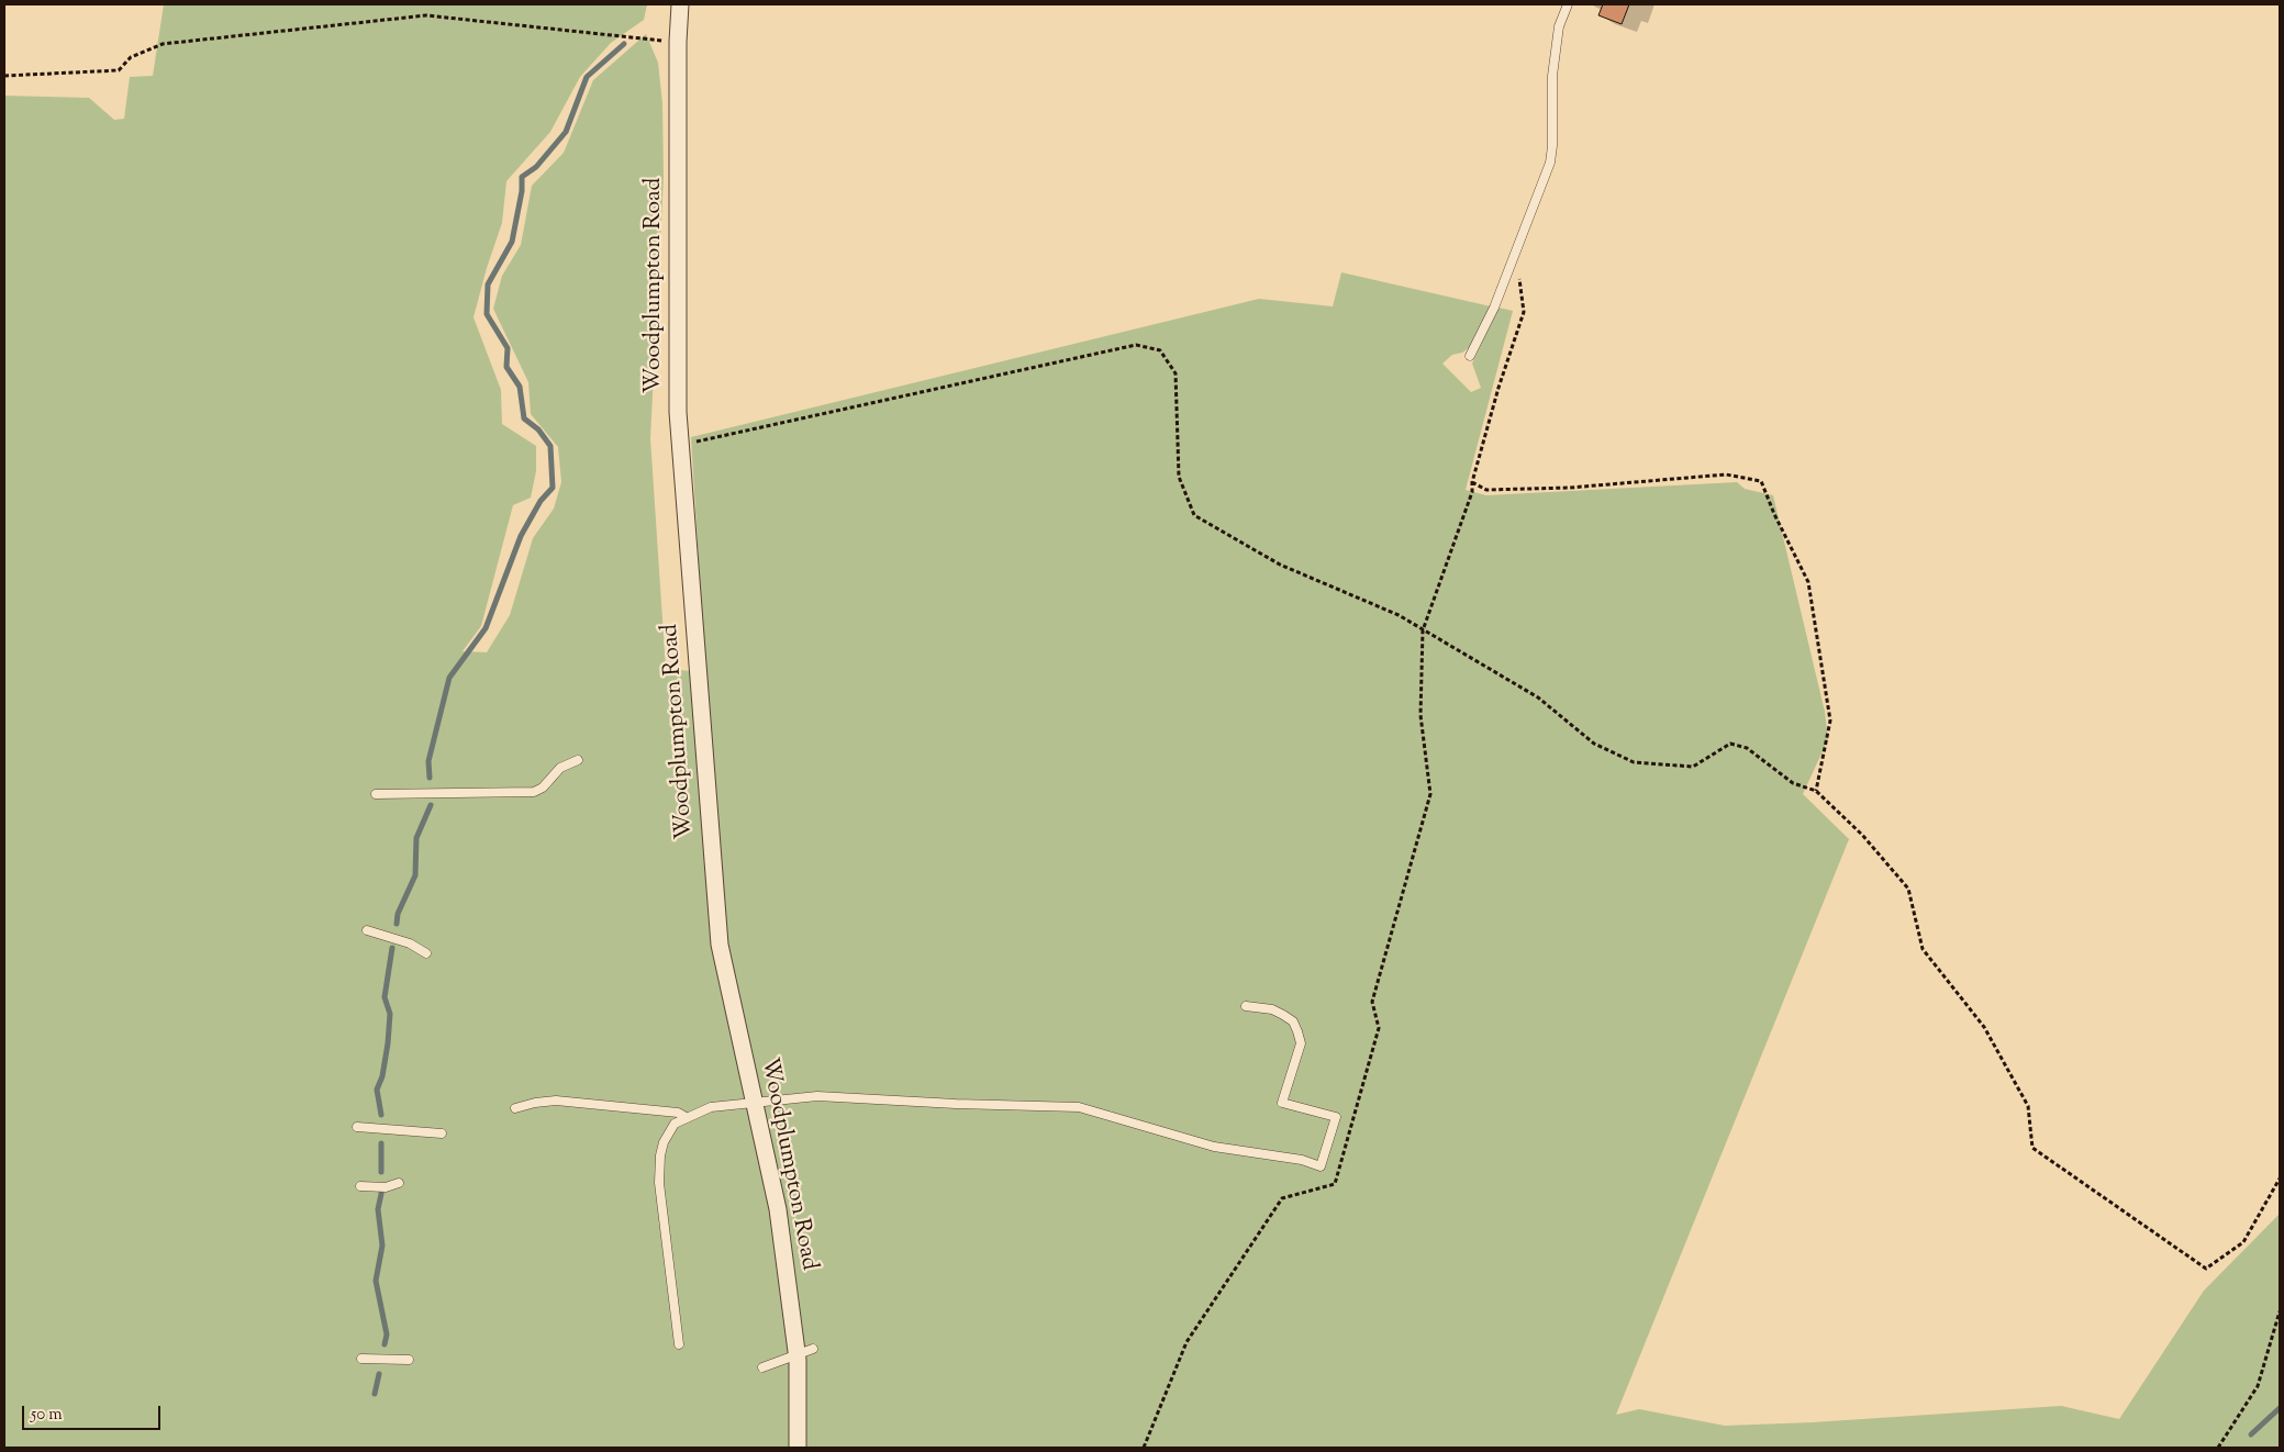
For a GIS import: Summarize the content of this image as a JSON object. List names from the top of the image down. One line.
{"streets":{"street":["Woodplumpton Road"]},"scale_bar":"50 m"}
